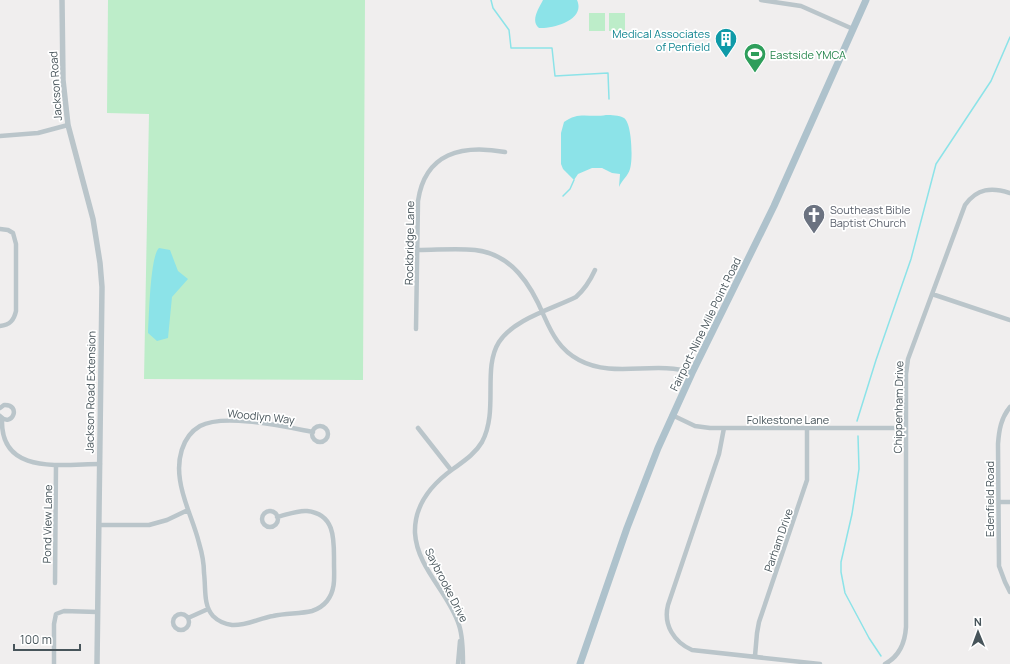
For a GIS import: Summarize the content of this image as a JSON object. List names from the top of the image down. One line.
{"streets":{"main road":["Fairport-Nine Mile Point Road"],"street":["Jackson Road","Rockbridge Lane","Jackson Road Extension","Chippenham Drive","Woodlyn Way","Folkestone Lane","Edenfield Road","Pond View Lane","Parham Drive","Saybrooke Drive"]},"crossings":[["Jackson Road","Jackson Road Extension"],["Fairport-Nine Mile Point Road","Folkestone Lane"],["Chippenham Drive","Folkestone Lane"],["Folkestone Lane","Parham Drive"]],"places":{"building":["Medical Associates of Penfield"],"sports":["Eastside YMCA"],"church":["Southeast Bible Baptist Church"]},"scale_bar":"100 m","north":"top"}
